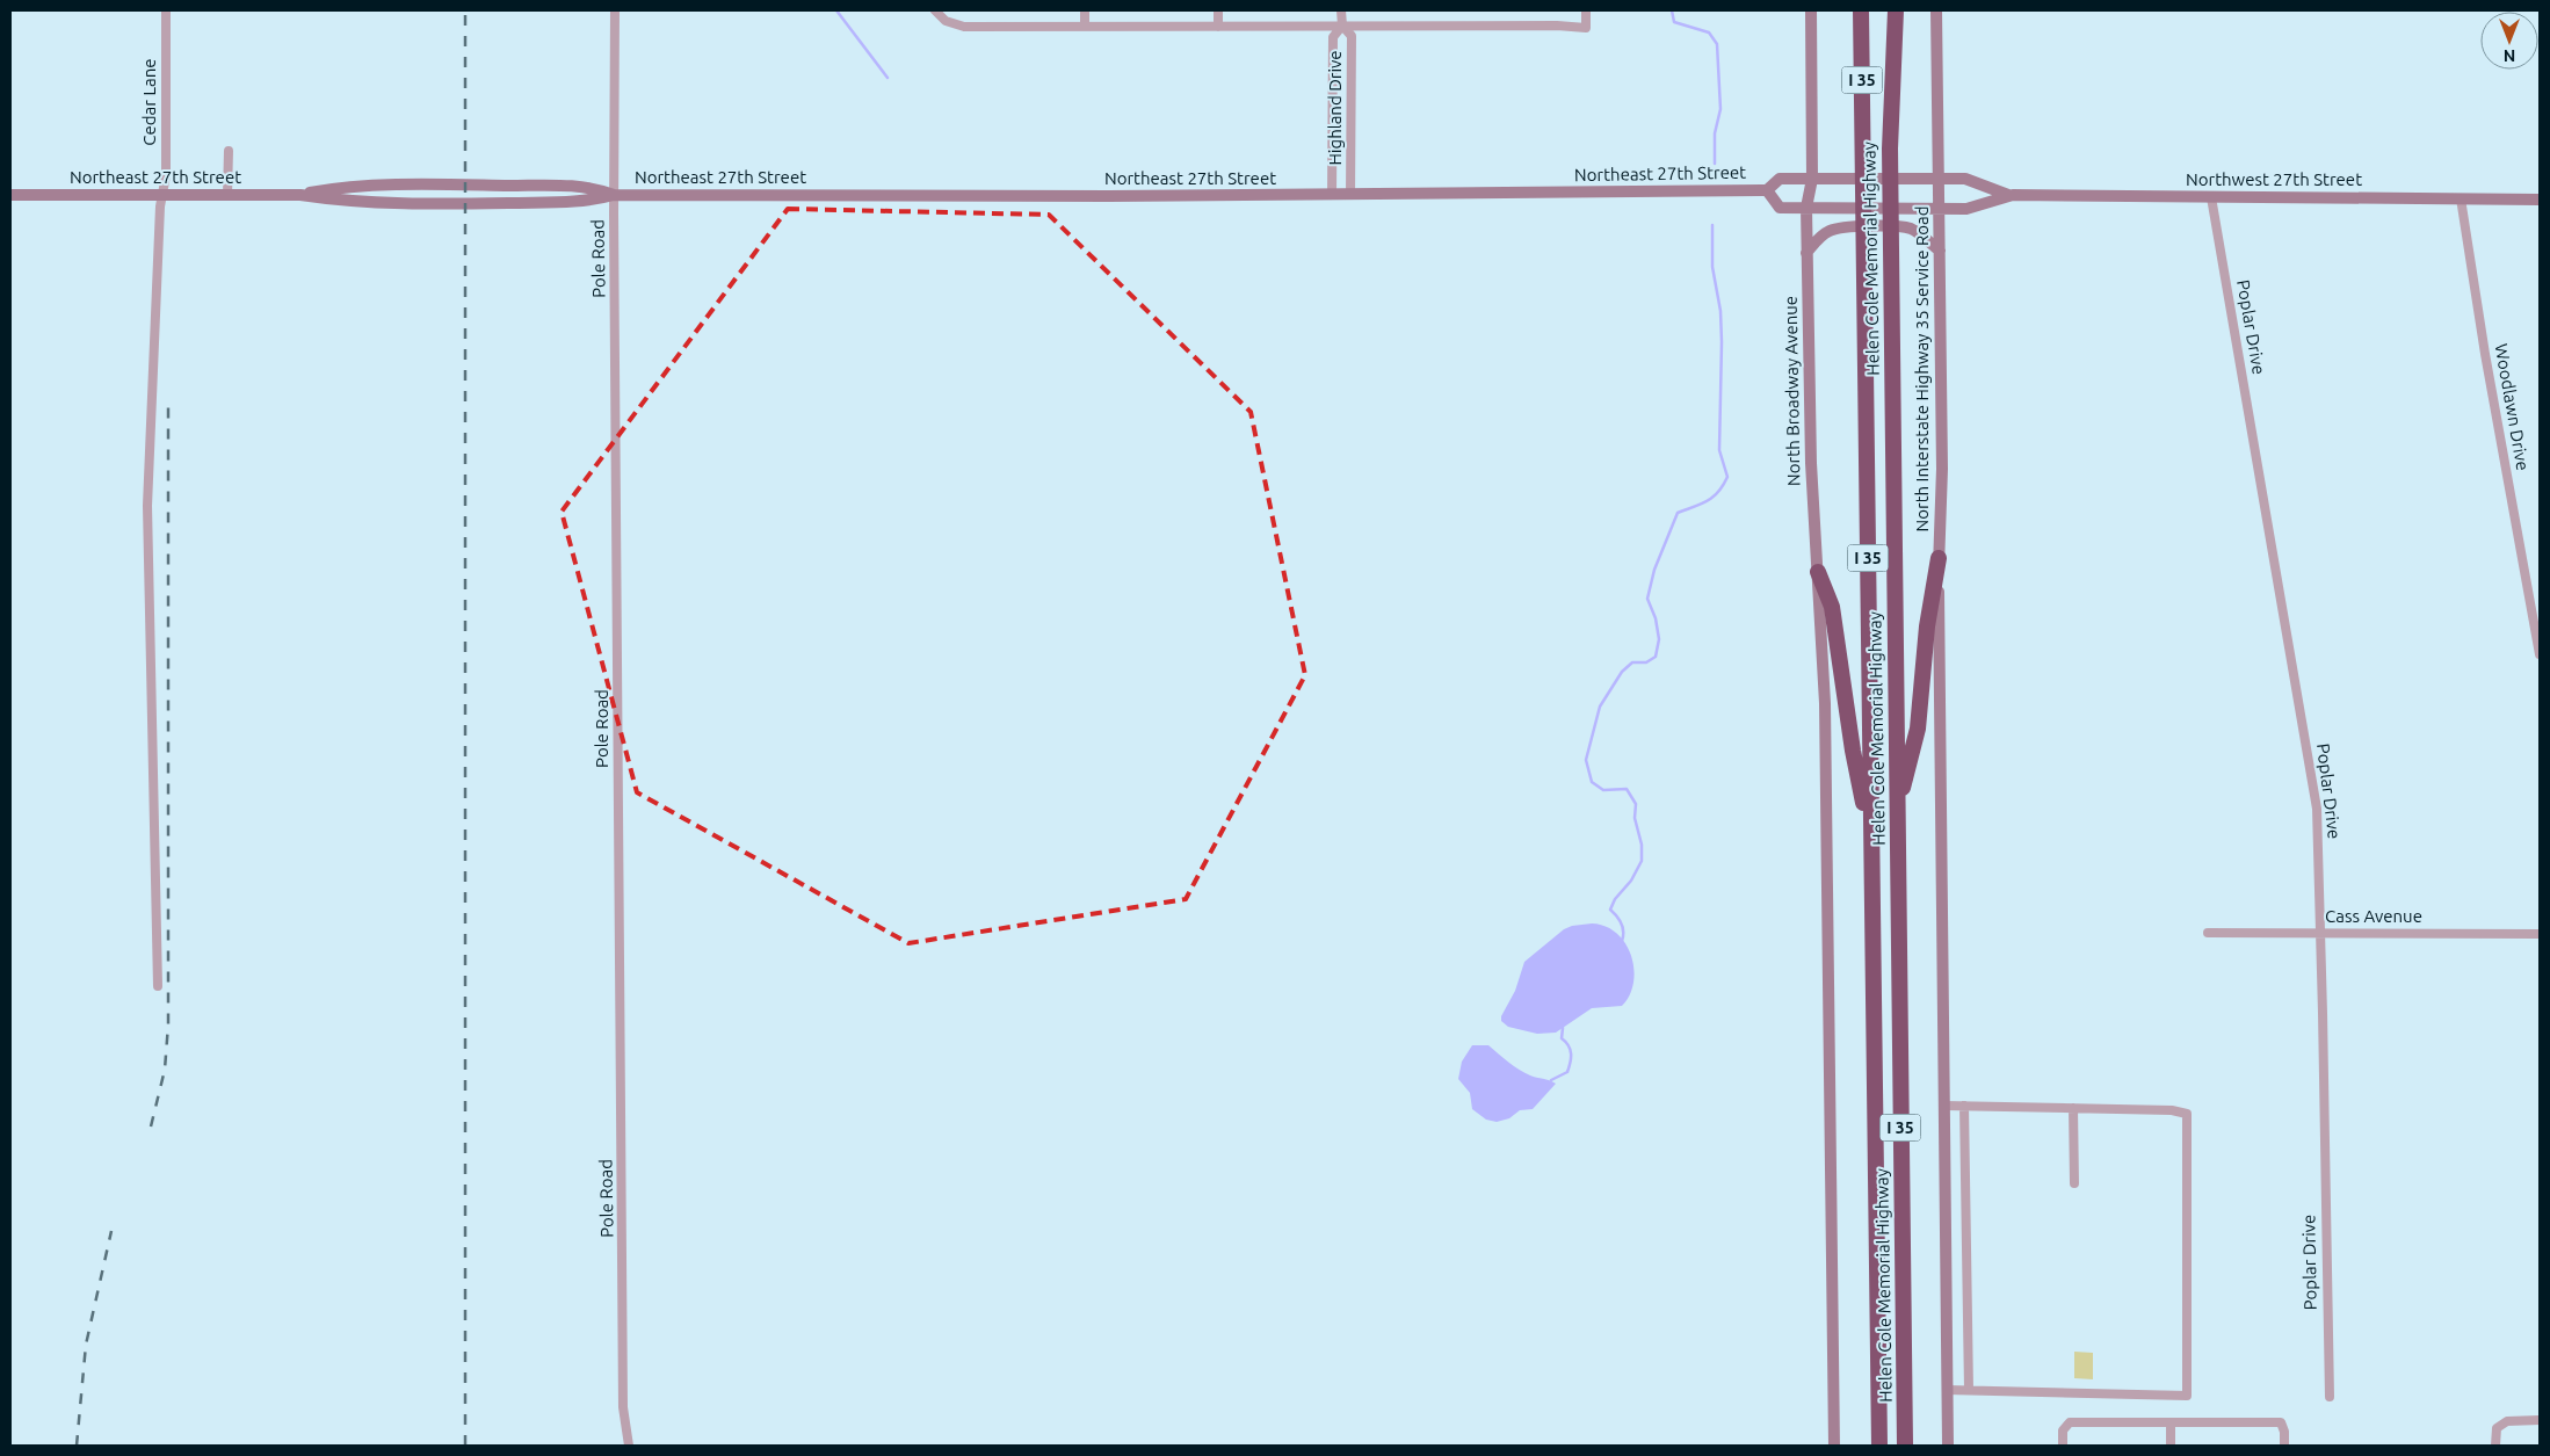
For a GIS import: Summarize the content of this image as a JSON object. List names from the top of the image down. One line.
{"streets":{"highway":["I 35","Helen Cole Memorial Highway"],"main road":["Northeast 27th Street","Northwest 27th Street","North Interstate Highway 35 Service Road","North Broadway Avenue"],"street":["Cedar Lane","Highland Drive","Pole Road","Poplar Drive","Woodlawn Drive","Cass Avenue"]},"crossings":[["Cedar Lane","Northeast 27th Street"],["Highland Drive","Northeast 27th Street"],["Northeast 27th Street","Northwest 27th Street"],["Northeast 27th Street","Pole Road"],["Northeast 27th Street","North Broadway Avenue"],["Northwest 27th Street","Poplar Drive"],["Northwest 27th Street","North Interstate Highway 35 Service Road"],["Northwest 27th Street","North Broadway Avenue"],["Northwest 27th Street","Woodlawn Drive"],["Poplar Drive","Cass Avenue"]],"north":"bottom"}
